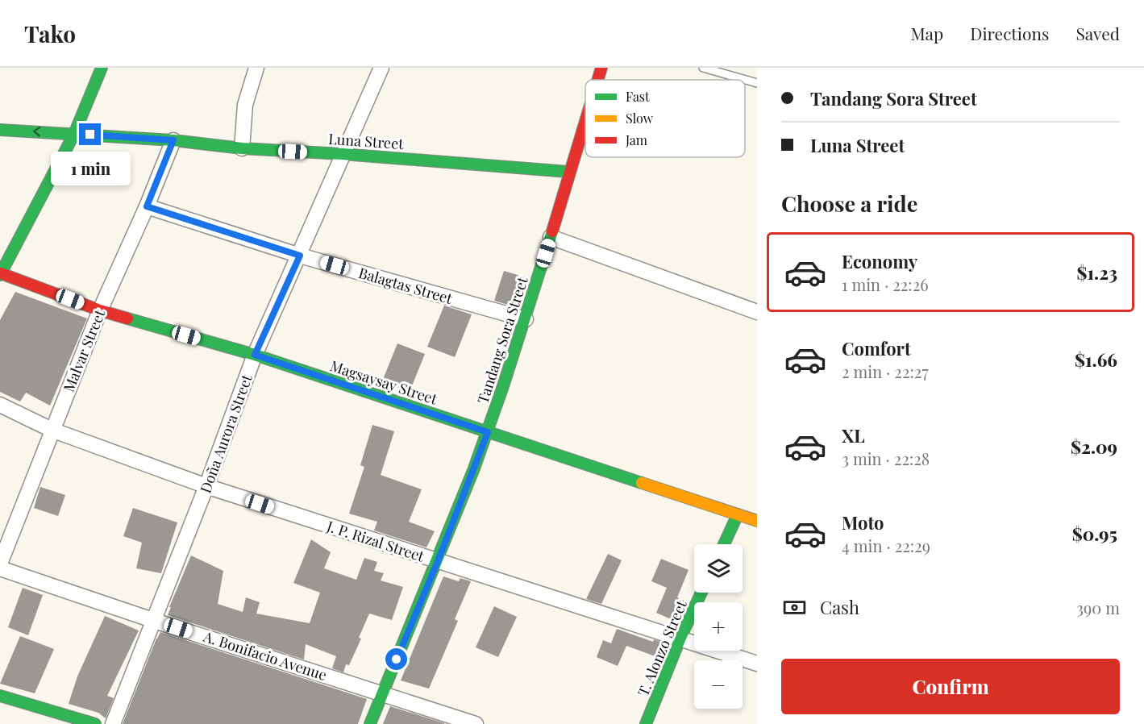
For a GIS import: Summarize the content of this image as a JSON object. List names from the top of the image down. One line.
{"streets":{"street":["Luna Street","Balagtas Street","Tandang Sora Street","Malvar Street","Magsaysay Street","Doña Aurora Street","J. P. Rizal Street","T. Alonzo Street","A. Bonifacio Avenue"]},"crossings":[["Luna Street","Tandang Sora Street"],["Luna Street","Malvar Street"],["Luna Street","Doña Aurora Street"],["Balagtas Street","Tandang Sora Street"],["Balagtas Street","Malvar Street"],["Balagtas Street","Doña Aurora Street"],["Tandang Sora Street","Magsaysay Street"],["Tandang Sora Street","J. P. Rizal Street"],["Tandang Sora Street","A. Bonifacio Avenue"],["Malvar Street","Magsaysay Street"],["Malvar Street","J. P. Rizal Street"],["Magsaysay Street","Doña Aurora Street"],["Doña Aurora Street","J. P. Rizal Street"],["Doña Aurora Street","A. Bonifacio Avenue"],["J. P. Rizal Street","T. Alonzo Street"]],"legend":["Fast","Slow","Jam"],"page":{"header":"Tako","nav":["Map","Directions","Saved"],"banner":["Tandang Sora Street","Luna Street"],"bubble":"1 min","heading":"Choose a ride","list":[{"name":"Economy","note":"1 min · 22:26","value":"$1.23"},{"name":"Comfort","note":"2 min · 22:27","value":"$1.66"},{"name":"XL","note":"3 min · 22:28","value":"$2.09"},{"name":"Moto","note":"4 min · 22:29","value":"$0.95"}],"map_buttons":["+","−"],"pay":["Cash","390 m"],"buttons":"Confirm"}}
